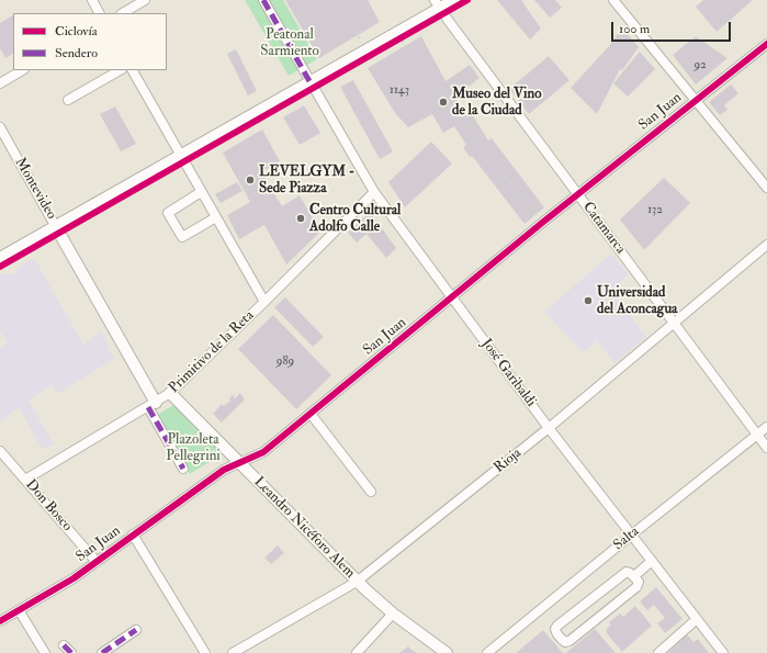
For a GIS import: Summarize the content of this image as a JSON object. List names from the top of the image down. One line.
{"streets":{"main road":["Leandro Nicéforo Alem"],"street":["San Juan","Montevideo","Catamarca","Primitivo de la Reta","José Garibaldi","Rioja","Don Bosco","Salta"]},"crossings":[["San Juan","Catamarca"],["San Juan","José Garibaldi"],["San Juan","Don Bosco"],["San Juan","Leandro Nicéforo Alem"],["Catamarca","Rioja"],["Catamarca","Salta"],["Primitivo de la Reta","José Garibaldi"],["Primitivo de la Reta","Don Bosco"],["Primitivo de la Reta","Leandro Nicéforo Alem"],["José Garibaldi","Rioja"],["José Garibaldi","Salta"],["Rioja","Leandro Nicéforo Alem"]],"parks":["Peatonal Sarmiento","Plazoleta Pellegrini"],"places":["Museo del Vino de la Ciudad","LEVELGYM - Sede Piazza","Centro Cultural Adolfo Calle","Universidad del Aconcagua"],"house_numbers":["92","1143","132","989"],"legend":["Ciclovía","Sendero"],"scale_bar":"100 m"}
